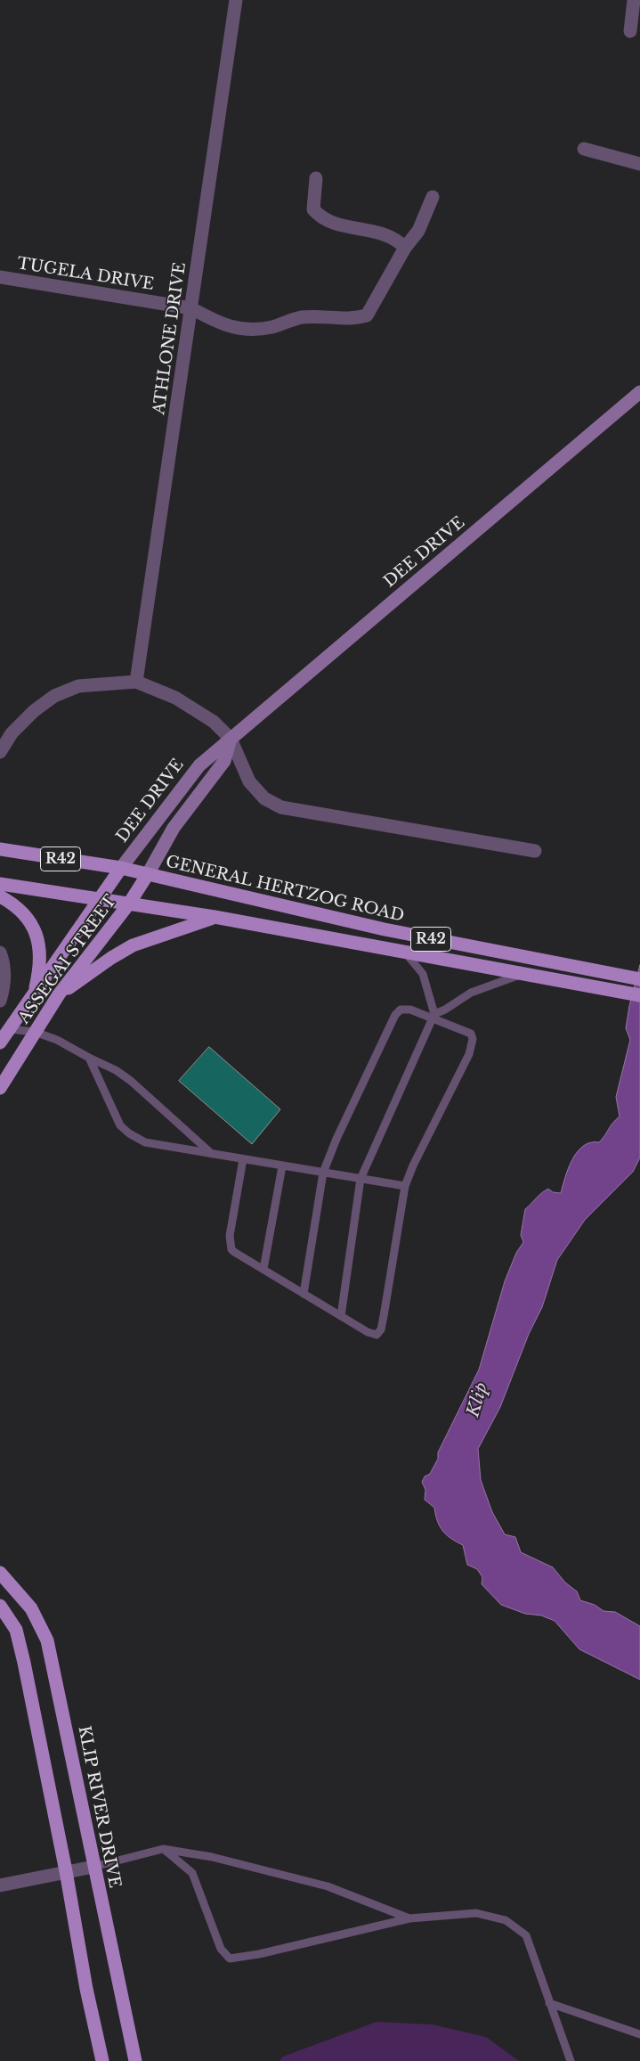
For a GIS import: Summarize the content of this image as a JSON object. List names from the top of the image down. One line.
{"streets":{"main road":["R42","GENERAL HERTZOG ROAD","ASSEGAI STREET","KLIP RIVER DRIVE"],"street":["TUGELA DRIVE","ATHLONE DRIVE","DEE DRIVE"]},"crossings":[["TUGELA DRIVE","ATHLONE DRIVE"],["DEE DRIVE","GENERAL HERTZOG ROAD"],["DEE DRIVE","ASSEGAI STREET"],["R42","ASSEGAI STREET"],["GENERAL HERTZOG ROAD","ASSEGAI STREET"]],"water":["Klip"]}
